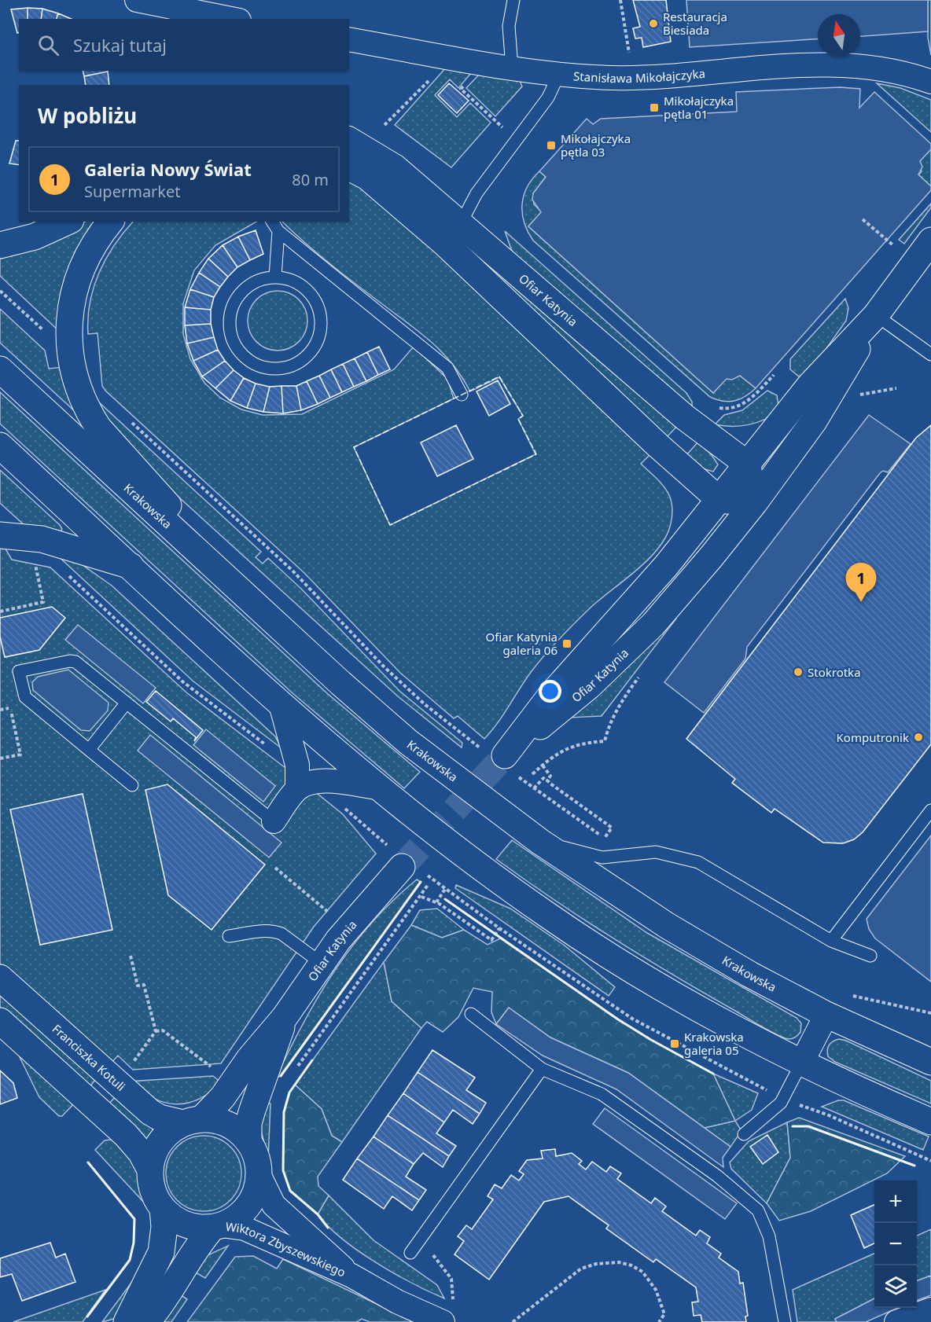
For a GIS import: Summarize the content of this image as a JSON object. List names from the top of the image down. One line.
{"streets":{"street":["Stanisława Mikołajczyka","Ofiar Katynia","Krakowska","Franciszka Kotuli","Wiktora Zbyszewskiego"]},"crossings":[["Ofiar Katynia","Franciszka Kotuli"],["Ofiar Katynia","Wiktora Zbyszewskiego"],["Franciszka Kotuli","Wiktora Zbyszewskiego"]],"places":{"other":["Restauracja Biesiada","Stokrotka","Komputronik"],"transit":["Mikołajczyka pętla 01","Mikołajczyka pętla 03","Ofiar Katynia galeria 06","Krakowska galeria 05"]},"north":"top","page":{"search":"Szukaj tutaj","heading":"W pobliżu","list":[{"mark":"1","name":"Galeria Nowy Świat","note":"Supermarket","value":"80 m"}],"pins":"1","map_buttons":["+","−"]}}
